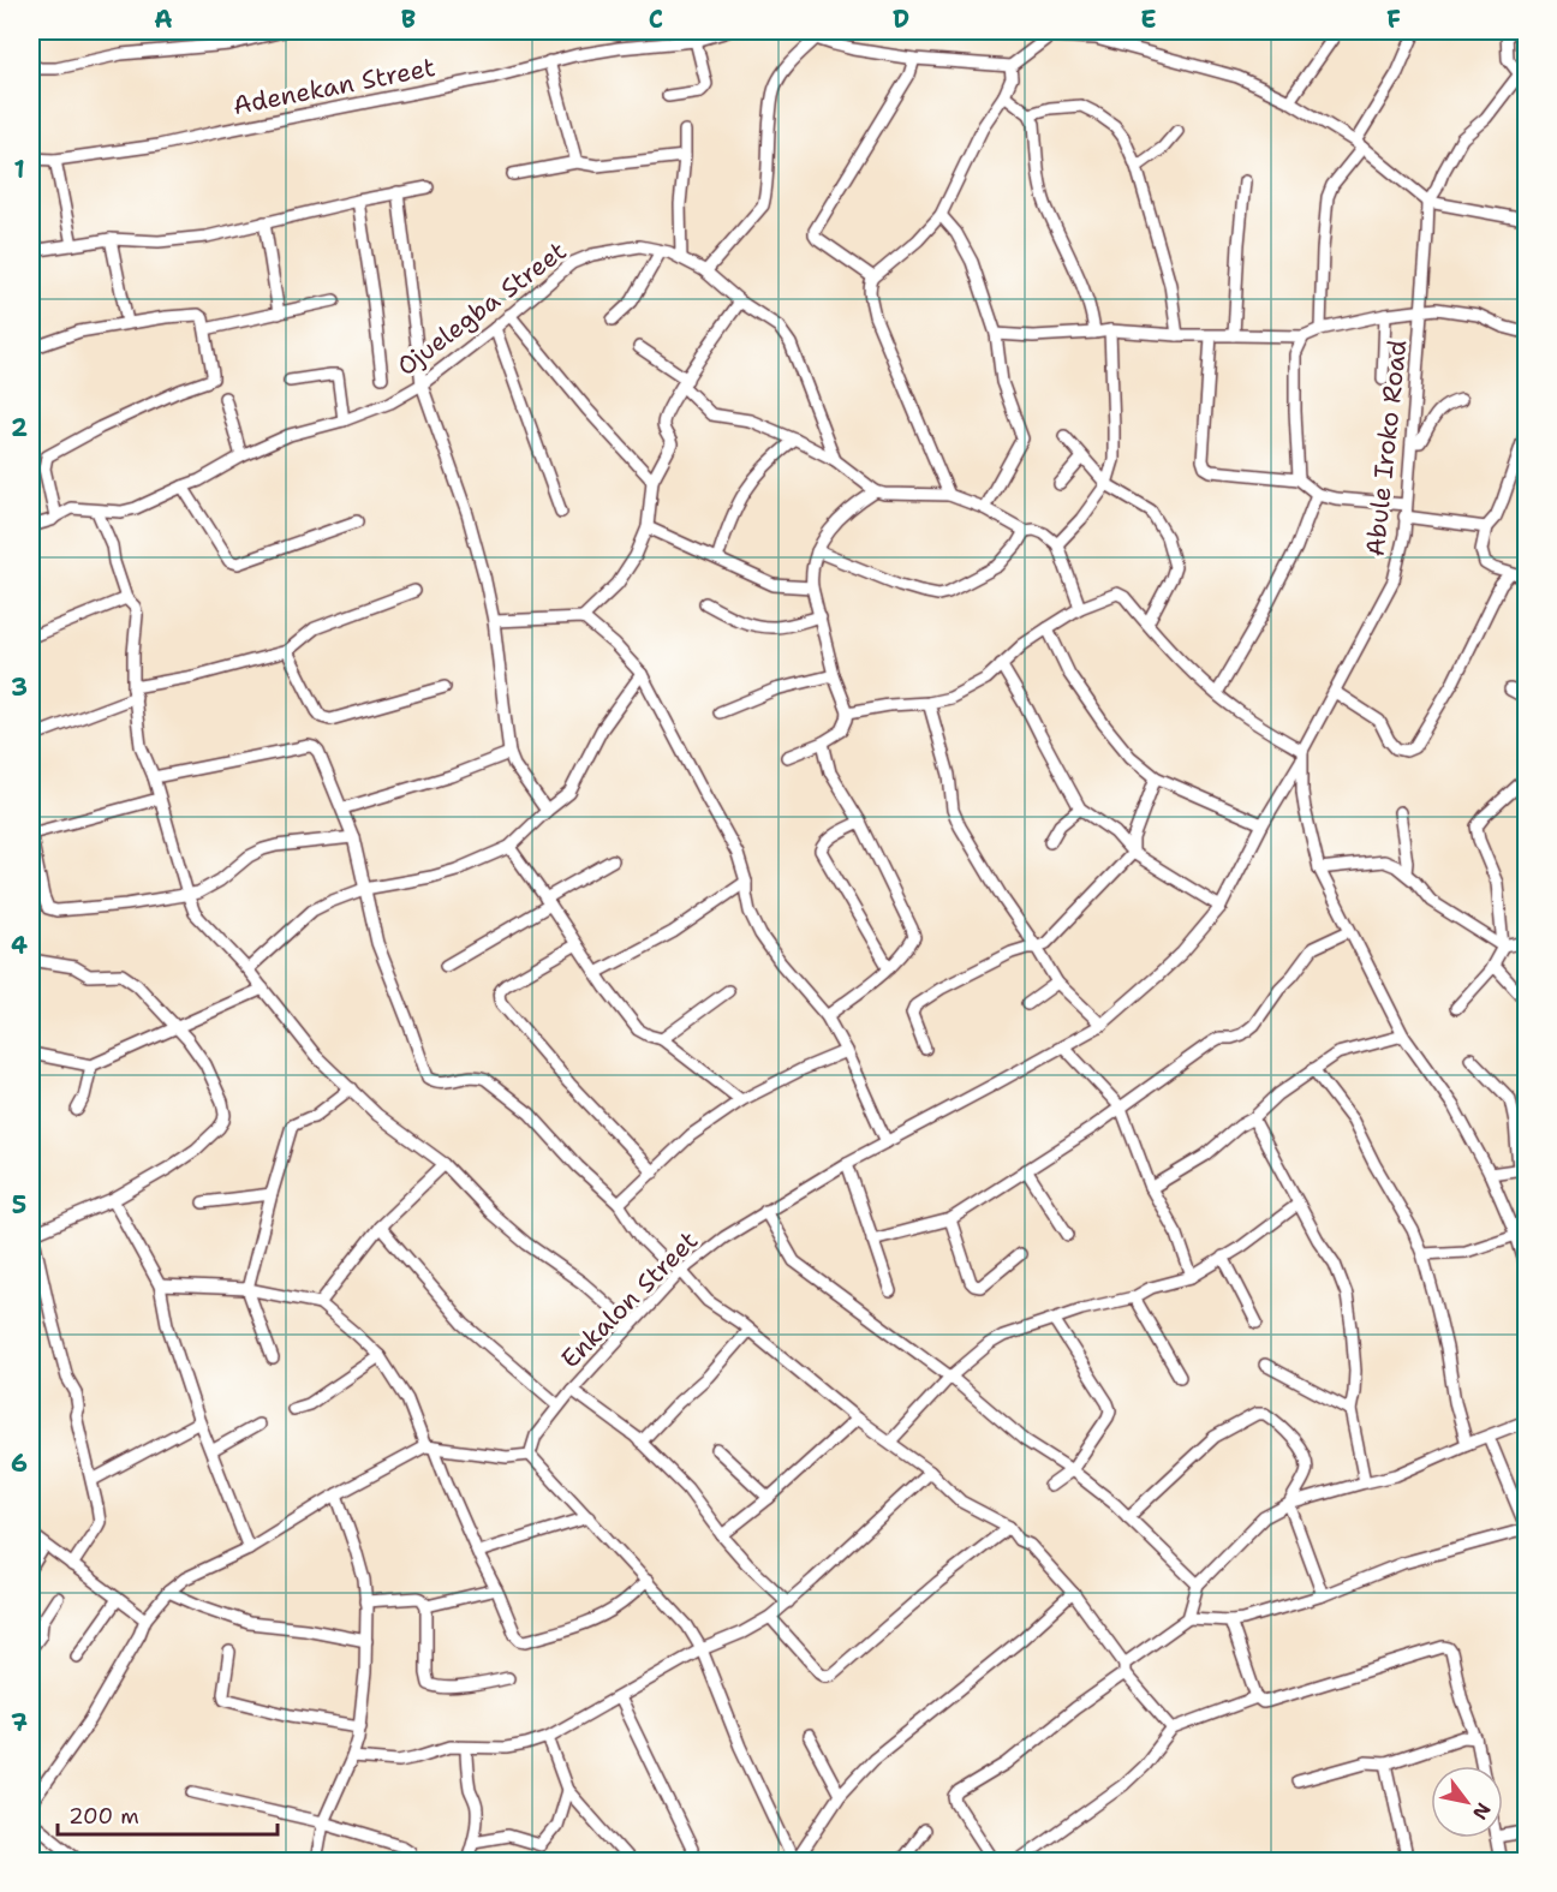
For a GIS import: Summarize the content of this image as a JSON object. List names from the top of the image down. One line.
{"streets":{"street":["Adenekan Street","Ojuelegba Street","Abule Iroko Road","Enkalon Street"]},"crossings":[["Abule Iroko Road","Enkalon Street"]],"scale_bar":"200 m","north":"bottom right","grid":{"columns":["A","B","C","D","E","F"],"rows":["1","2","3","4","5","6","7"]}}
